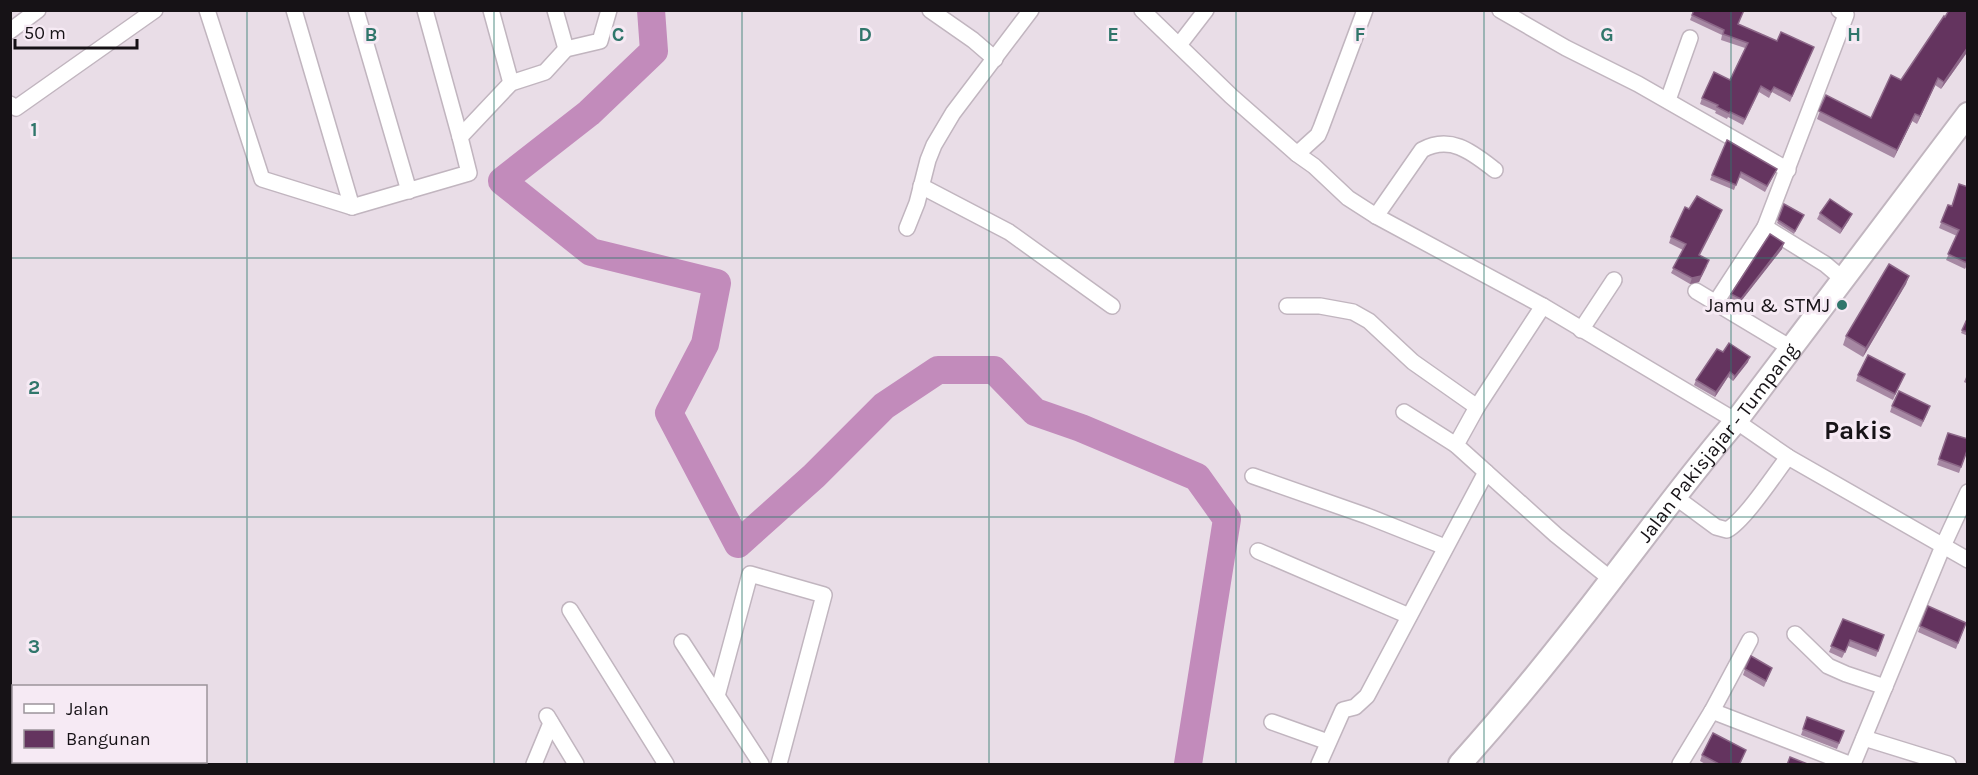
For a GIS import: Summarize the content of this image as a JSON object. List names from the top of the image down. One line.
{"streets":{"main road":["Jalan Pakisjajar - Tumpang"]},"districts":["Pakis"],"places":["Jamu & STMJ"],"legend":["Jalan","Bangunan"],"scale_bar":"50 m","grid":{"columns":["B","C","D","E","F","G","H"],"rows":["1","2","3"]}}
